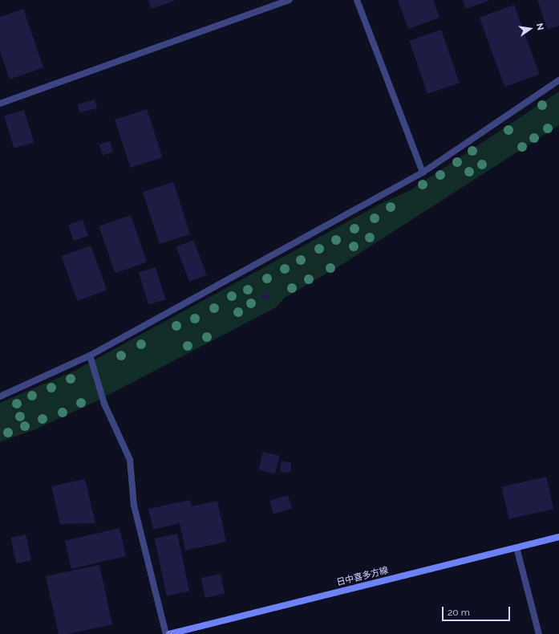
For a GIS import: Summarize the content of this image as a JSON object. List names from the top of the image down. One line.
{"streets":{"main road":["日中喜多方線"]},"scale_bar":"20 m","north":"right"}
